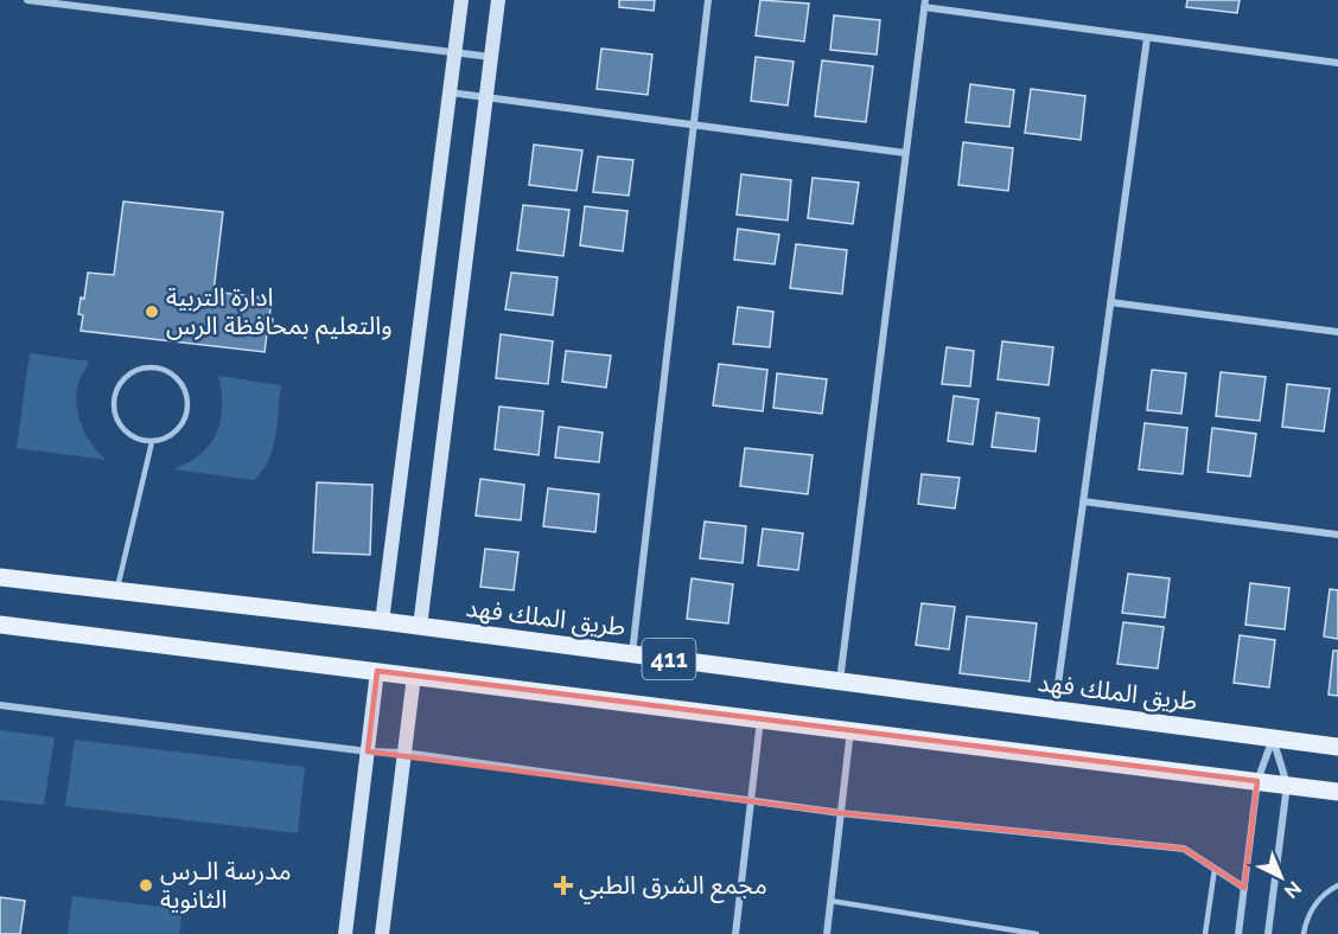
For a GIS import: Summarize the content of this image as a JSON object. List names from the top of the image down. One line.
{"streets":{"main road":["طريق الملك فهد","411"]},"places":{"other":["ادارة التربية والتعليم بمحافظة الرس","مدرسة الـرس الثانوية"],"health":["مجمع الشرق الطبي"]},"north":"bottom right"}
